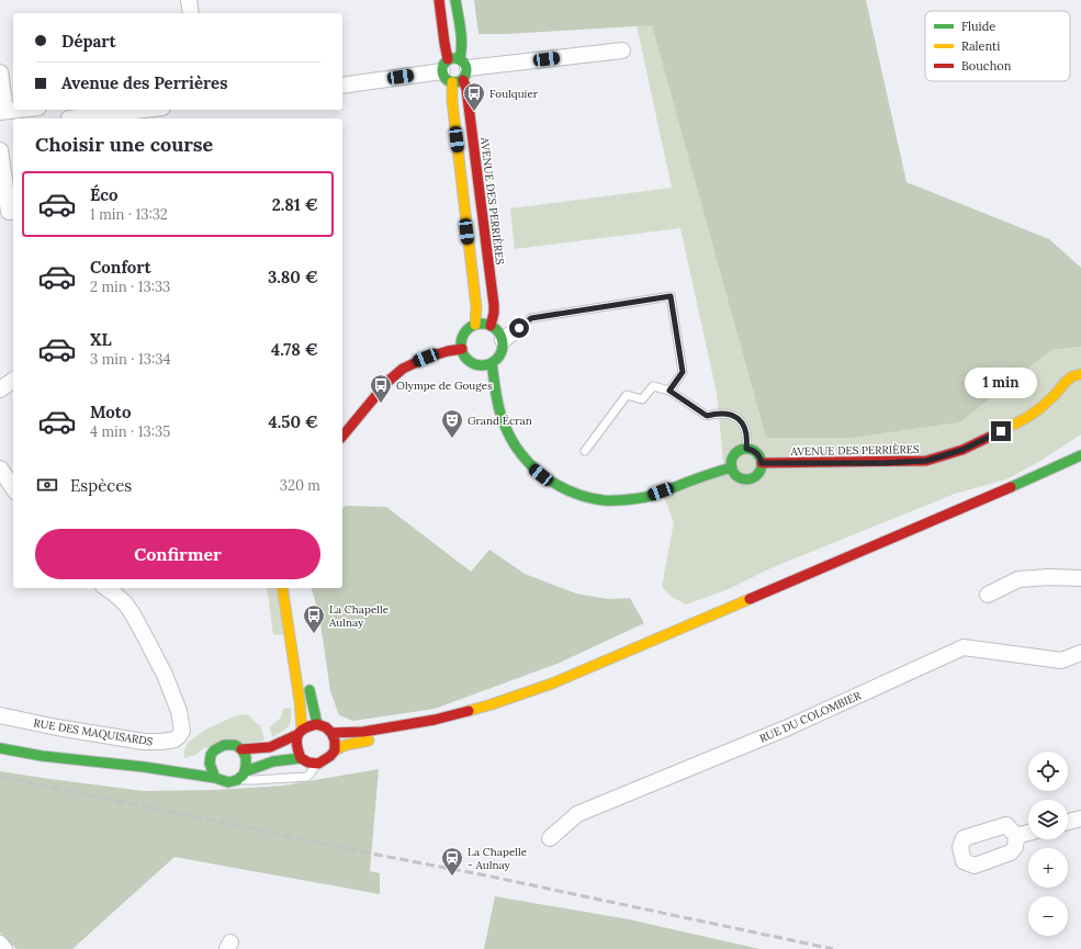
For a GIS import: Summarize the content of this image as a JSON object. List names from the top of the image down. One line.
{"streets":{"street":["AVENUE DES PERRIÈRES","RUE DU COLOMBIER","RUE DES MAQUISARDS"]},"places":{"bus stop":["Foulquier","Olympe de Gouges","La Chapelle Aulnay"],"theatre":["Grand Écran"],"station":["La Chapelle - Aulnay"]},"legend":["Fluide","Ralenti","Bouchon"],"page":{"banner":["Départ","Avenue des Perrières"],"heading":"Choisir une course","list":[{"name":"Éco","note":"1 min · 13:32","value":"2.81 €"},{"name":"Confort","note":"2 min · 13:33","value":"3.80 €"},{"name":"XL","note":"3 min · 13:34","value":"4.78 €"},{"name":"Moto","note":"4 min · 13:35","value":"4.50 €"}],"bubble":"1 min","pay":["Espèces","320 m"],"buttons":"Confirmer","map_buttons":["+","−"]}}
